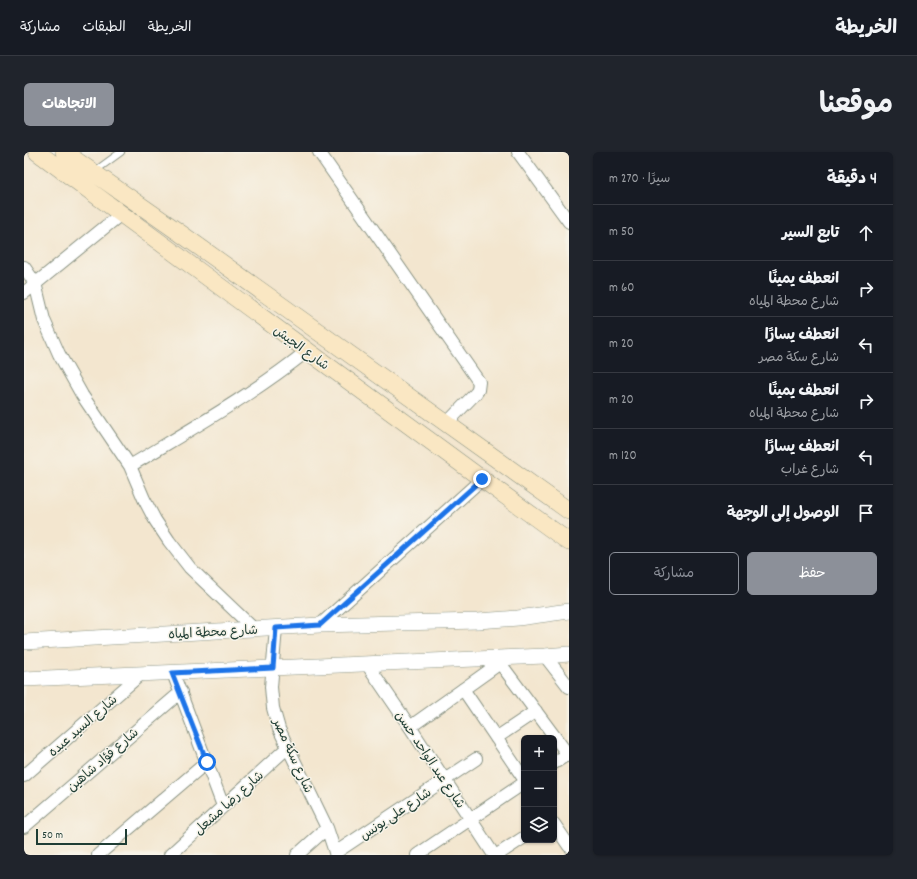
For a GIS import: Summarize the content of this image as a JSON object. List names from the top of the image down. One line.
{"streets":{"main road":["شارع الجيش"],"street":["شارع محطة المياه","شارع السيد عبده","شارع سكة مصر","شارع فؤاد شاهين","شارع عبد الواحد حسن","شارع رضا مشعل","شارع على يونس"]},"crossings":[["شارع محطة المياه","شارع سكة مصر"],["شارع سكة مصر","شارع رضا مشعل"],["شارع سكة مصر","شارع على يونس"],["شارع عبد الواحد حسن","شارع على يونس"]],"scale_bar":"50 m","page":{"header":"الخريطة","nav":["الخريطة","الطبقات","مشاركة"],"title":"موقعنا","buttons":["الاتجاهات",["حفظ","مشاركة"]],"heading":["4 دقيقة","سيرًا · 270 m"],"list":[["تابع السير","50 m"],["انعطف يمينًا","شارع محطة المياه","60 m"],["انعطف يسارًا","شارع سكة مصر","20 m"],["انعطف يمينًا","شارع محطة المياه","20 m"],["انعطف يسارًا","شارع غراب","120 m"],"الوصول إلى الوجهة"],"map_buttons":["+","−"],"scale":"50 m"}}
